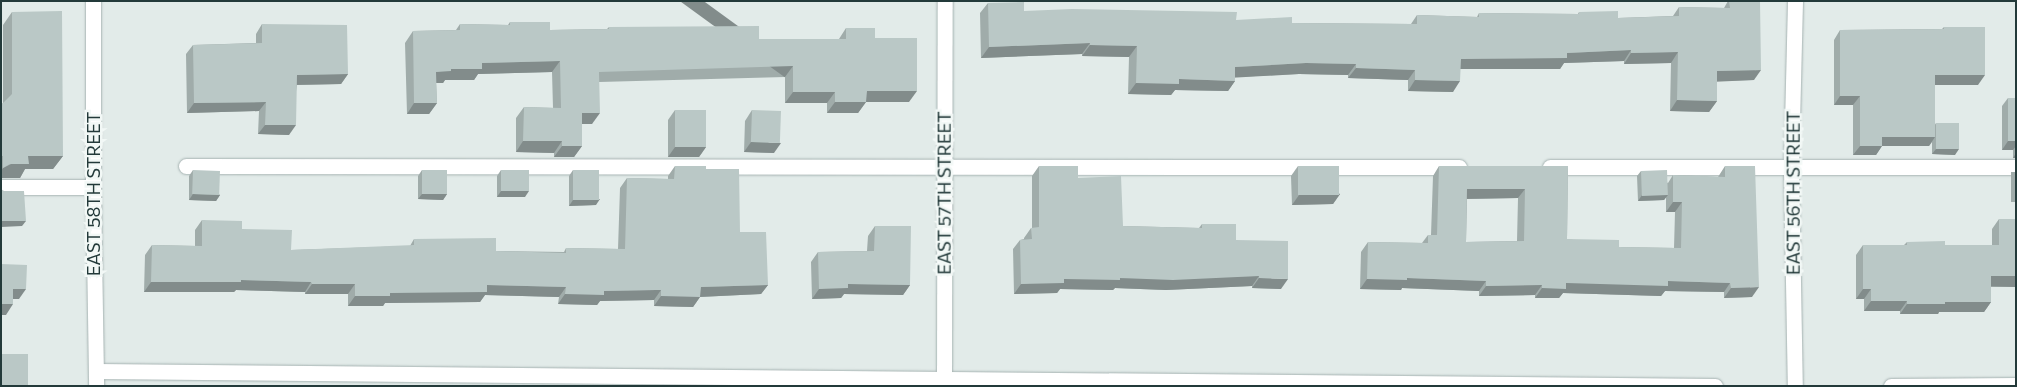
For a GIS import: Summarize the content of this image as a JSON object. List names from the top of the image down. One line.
{"streets":{"street":["EAST 57TH STREET","EAST 56TH STREET","EAST 58TH STREET"]}}
